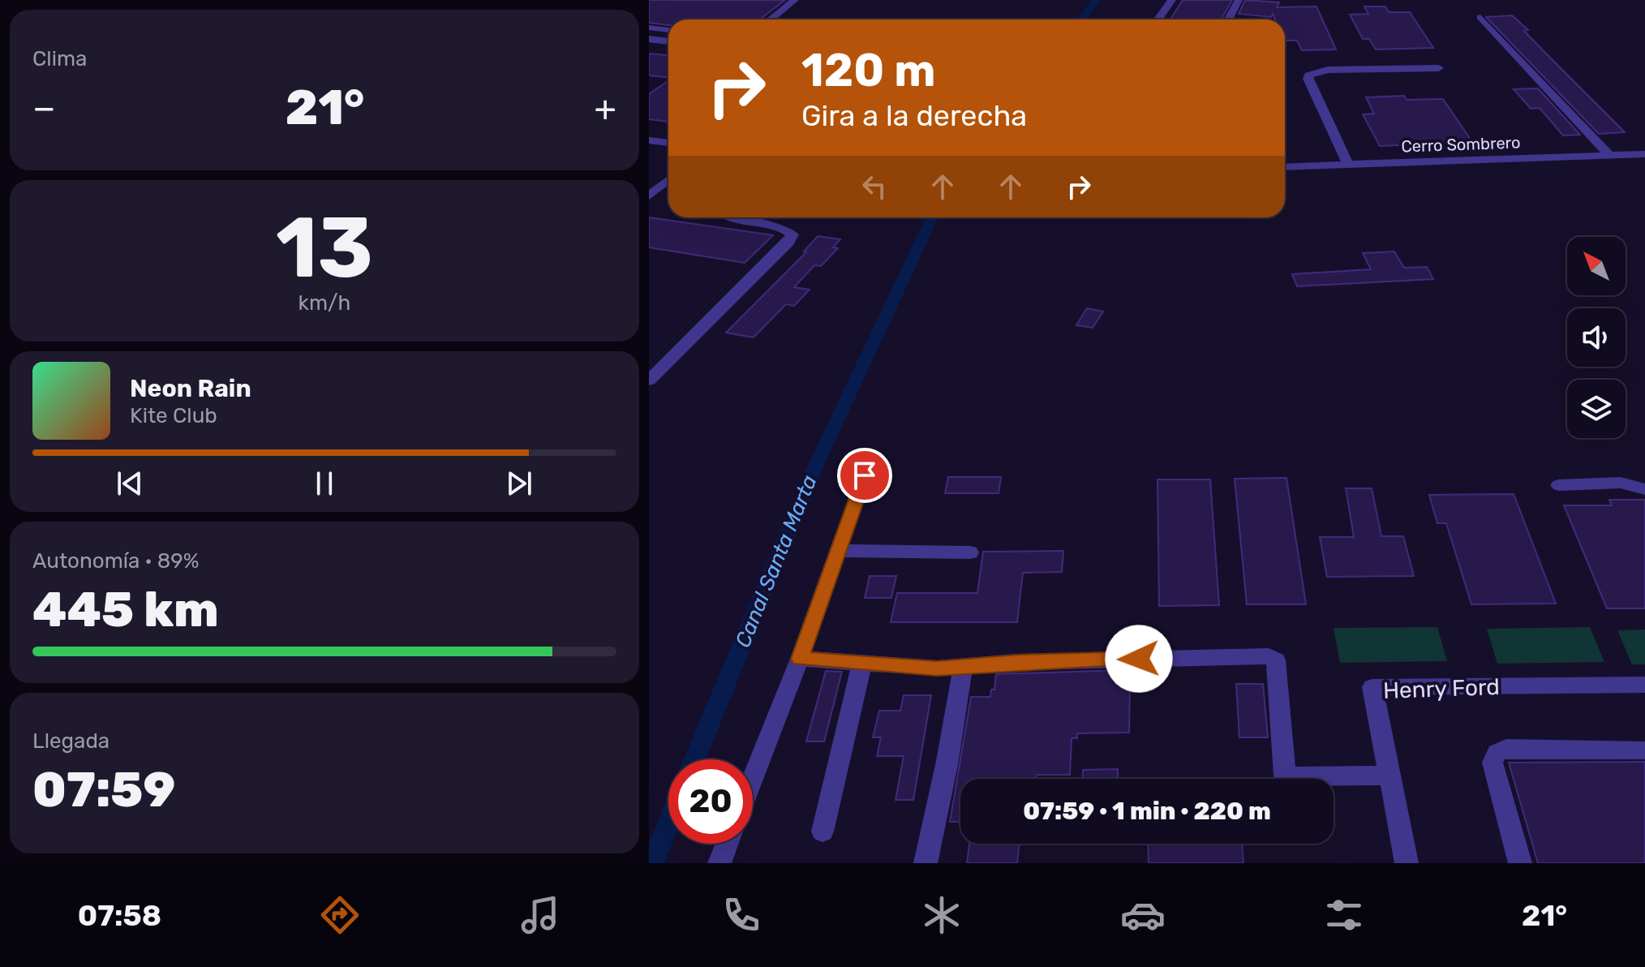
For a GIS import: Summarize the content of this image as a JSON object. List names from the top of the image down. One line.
{"streets":{"street":["Cerro Sombrero","Henry Ford"]},"water":["Canal Santa Marta"],"north":"top left","page":{"tile":["Clima",["13","km/h"],["Autonomía · 89%","445 km"],["Llegada","07:59"]],"turn":["120 m","Gira a la derecha"],"heat":["−","21°","+"],"song":["Neon Rain","Kite Club"],"limit":"20","trip":"07:59 · 1 min · 220 m","tabs":["07:58","21°"]}}
